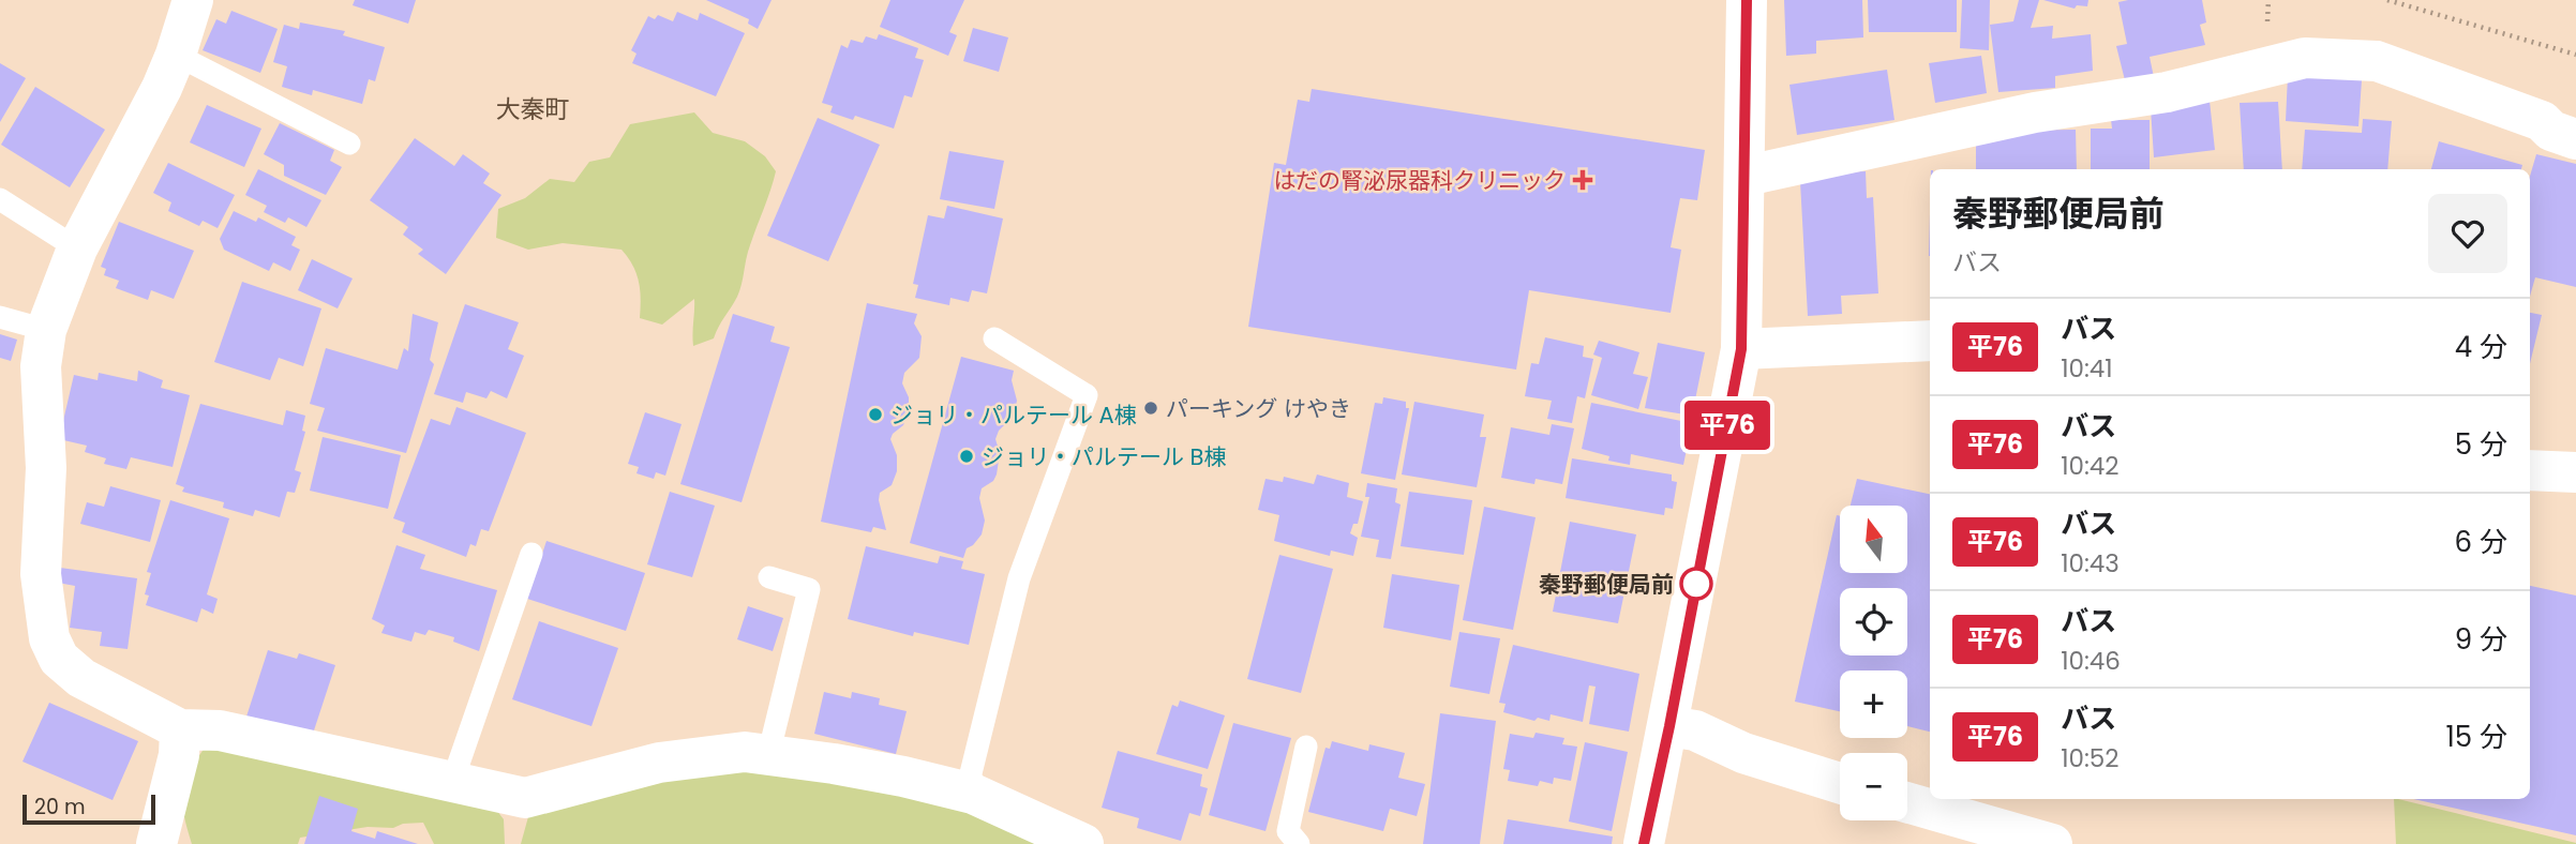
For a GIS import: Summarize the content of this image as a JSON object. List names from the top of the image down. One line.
{"districts":["大秦町"],"places":{"health":["はだの腎泌尿器科クリニック"],"other":["パーキング けやき","ジョリ・パルテール A棟","ジョリ・パルテール B棟","秦野郵便局前"]},"lines":["bus line 平76"],"scale_bar":"20 m","north":"top","page":{"on_map":"平76","heading":["秦野郵便局前","バス"],"list":[{"mark":"平76","name":"バス","note":"10:41","value":"4 分"},{"mark":"平76","name":"バス","note":"10:42","value":"5 分"},{"mark":"平76","name":"バス","note":"10:43","value":"6 分"},{"mark":"平76","name":"バス","note":"10:46","value":"9 分"},{"mark":"平76","name":"バス","note":"10:52","value":"15 分"}],"map_buttons":["+","−"],"scale":"20 m"}}
